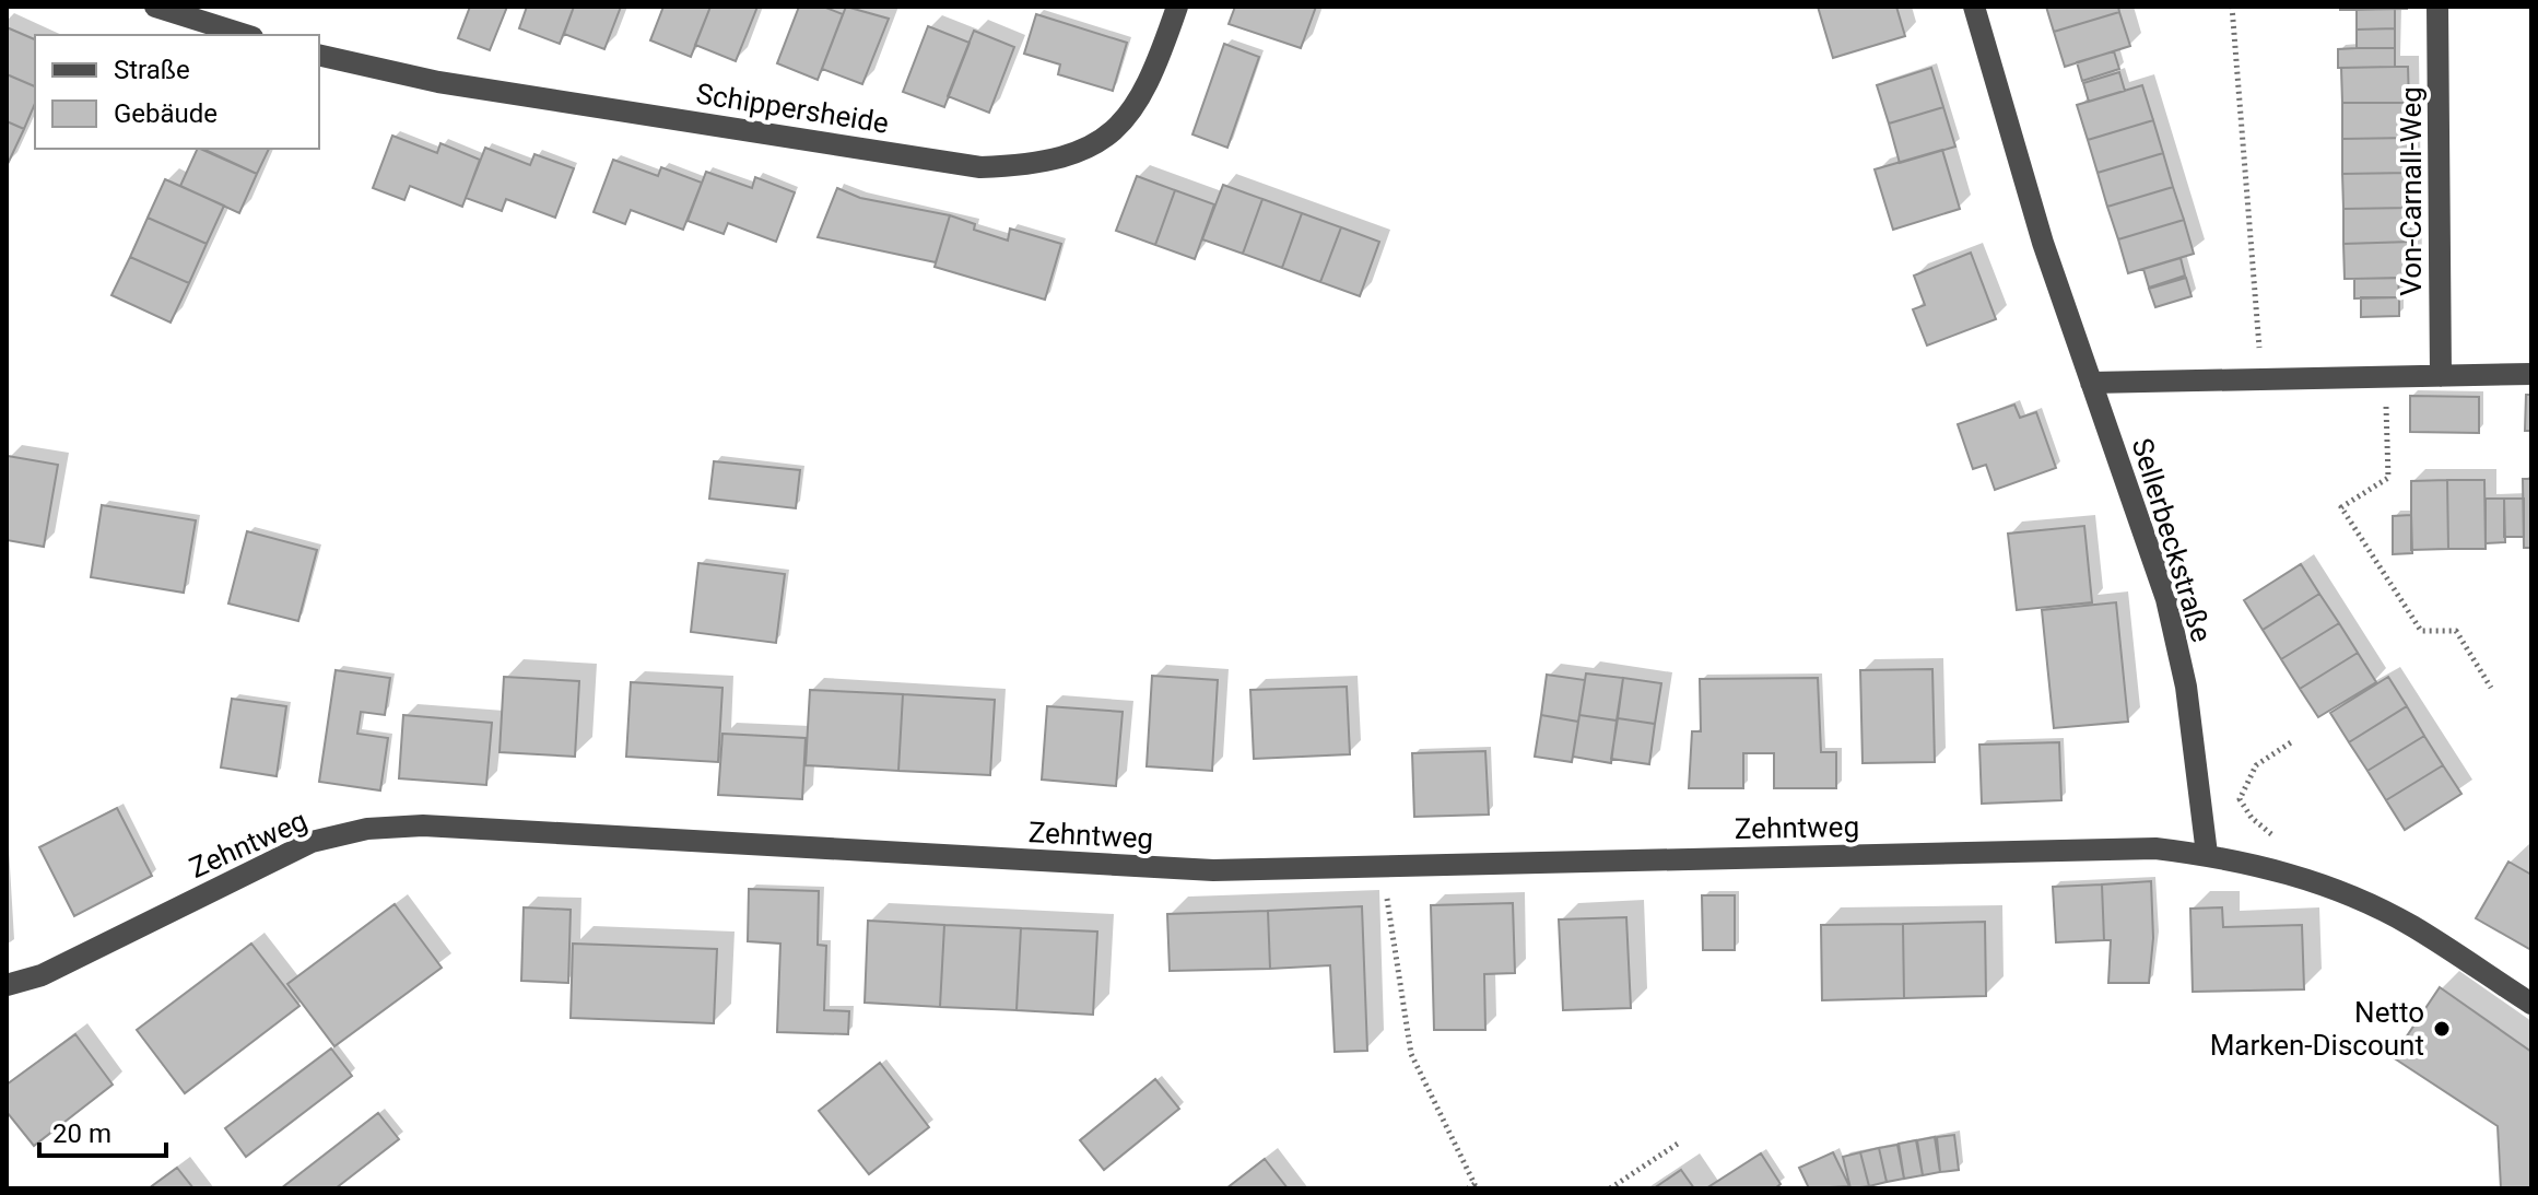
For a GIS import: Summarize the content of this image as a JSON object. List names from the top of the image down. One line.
{"streets":{"street":["Schippersheide","Von-Carnall-Weg","Sellerbeckstraße","Zehntweg"]},"crossings":[["Sellerbeckstraße","Zehntweg"]],"places":["Netto Marken-Discount"],"legend":["Straße","Gebäude"],"scale_bar":"20 m"}
